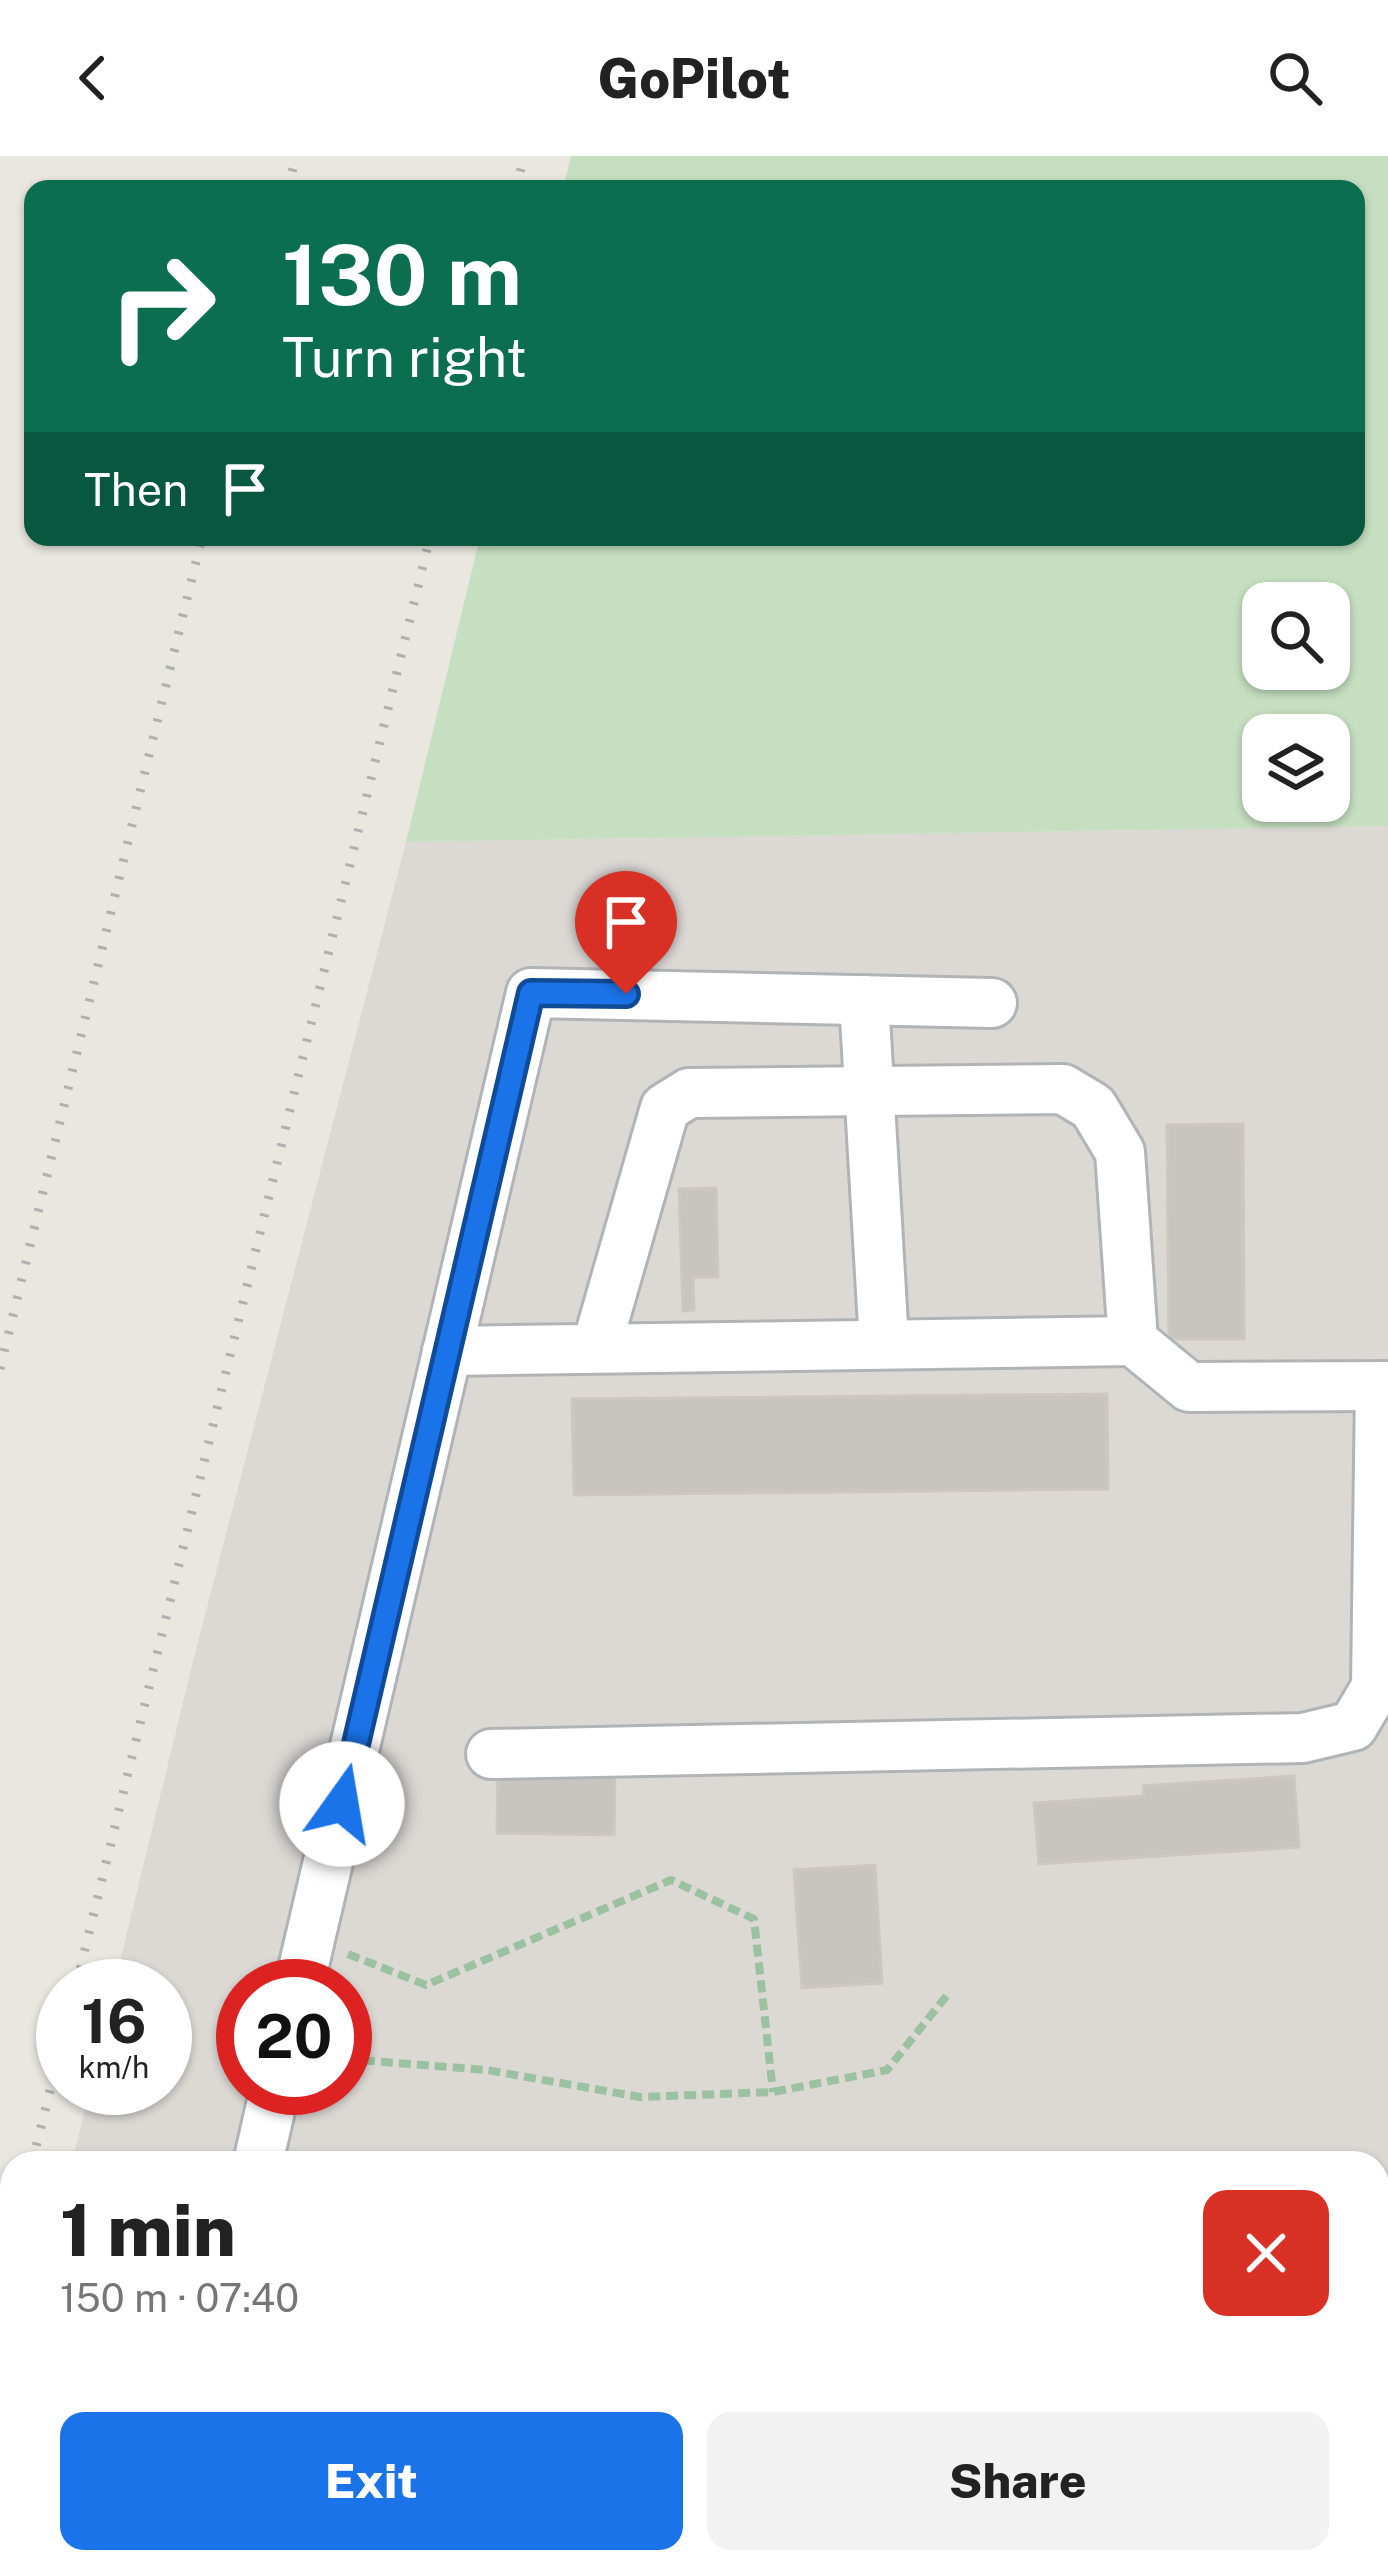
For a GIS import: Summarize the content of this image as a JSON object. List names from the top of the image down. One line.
{"page":{"header":"GoPilot","turn":["130 m","Turn right"],"then":"Then","speed":"16 km/h","limit":"20","heading":["1 min","150 m · 07:40"],"buttons":["Exit","Share"]}}
